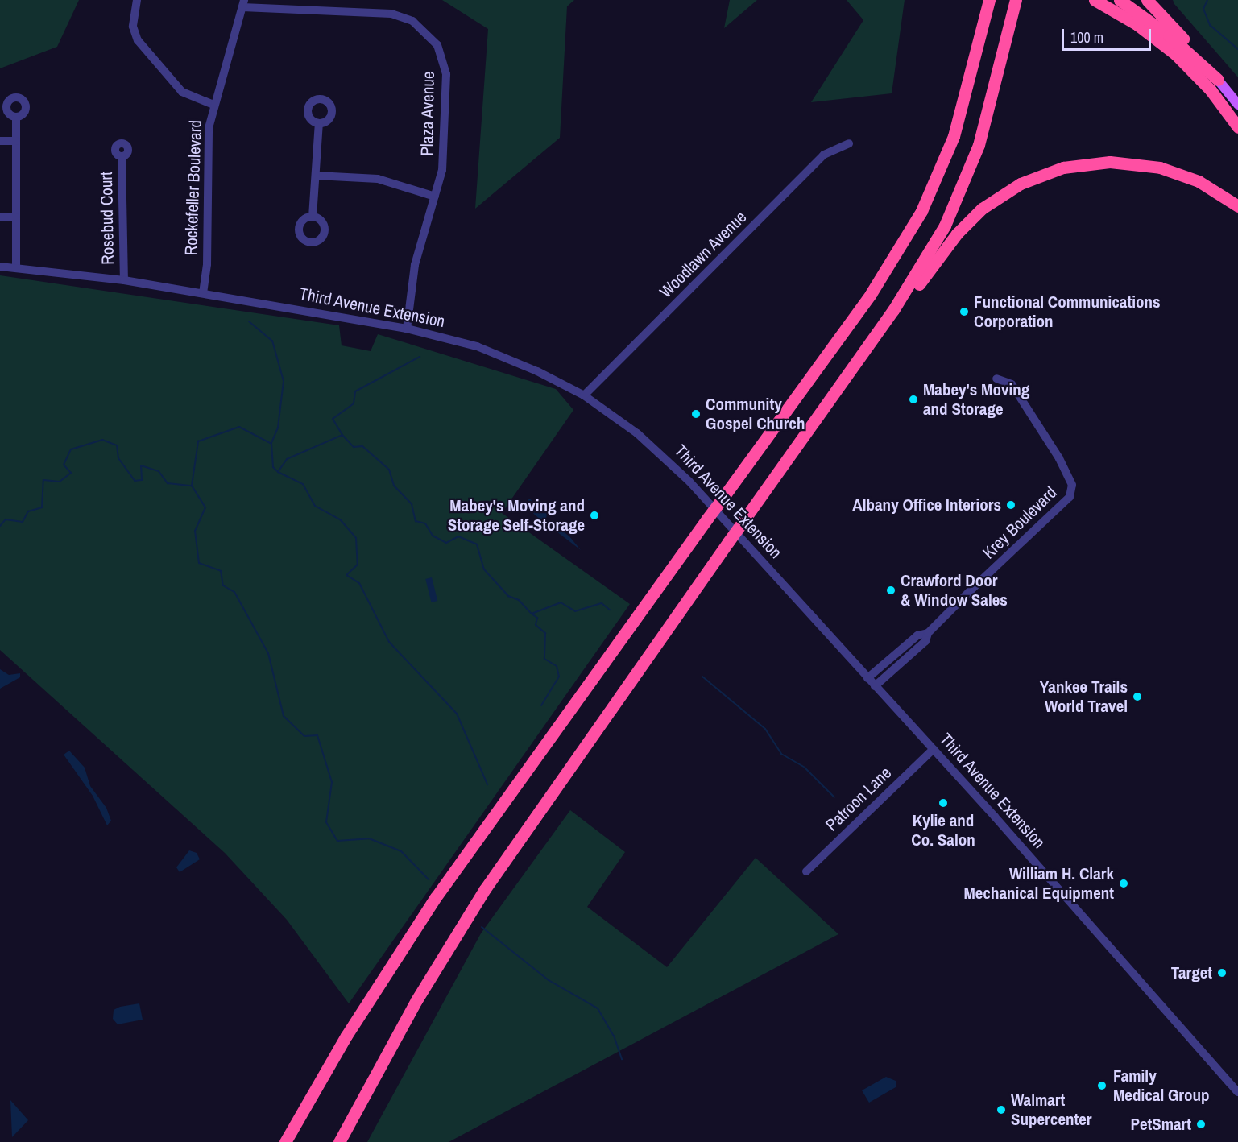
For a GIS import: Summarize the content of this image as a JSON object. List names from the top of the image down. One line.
{"streets":{"street":["Plaza Avenue","Rockefeller Boulevard","Rosebud Court","Woodlawn Avenue","Third Avenue Extension","Krey Boulevard","Patroon Lane"]},"crossings":[["Plaza Avenue","Rockefeller Boulevard"],["Plaza Avenue","Third Avenue Extension"],["Rockefeller Boulevard","Third Avenue Extension"],["Rosebud Court","Third Avenue Extension"],["Woodlawn Avenue","Third Avenue Extension"],["Third Avenue Extension","Krey Boulevard"],["Third Avenue Extension","Patroon Lane"]],"places":["Functional Communications Corporation","Mabey's Moving and Storage","Community Gospel Church","Albany Office Interiors","Mabey's Moving and Storage Self-Storage","Crawford Door & Window Sales","Yankee Trails World Travel","Kylie and Co. Salon","William H. Clark Mechanical Equipment","Target","Family Medical Group","Walmart Supercenter","PetSmart"],"scale_bar":"100 m"}
